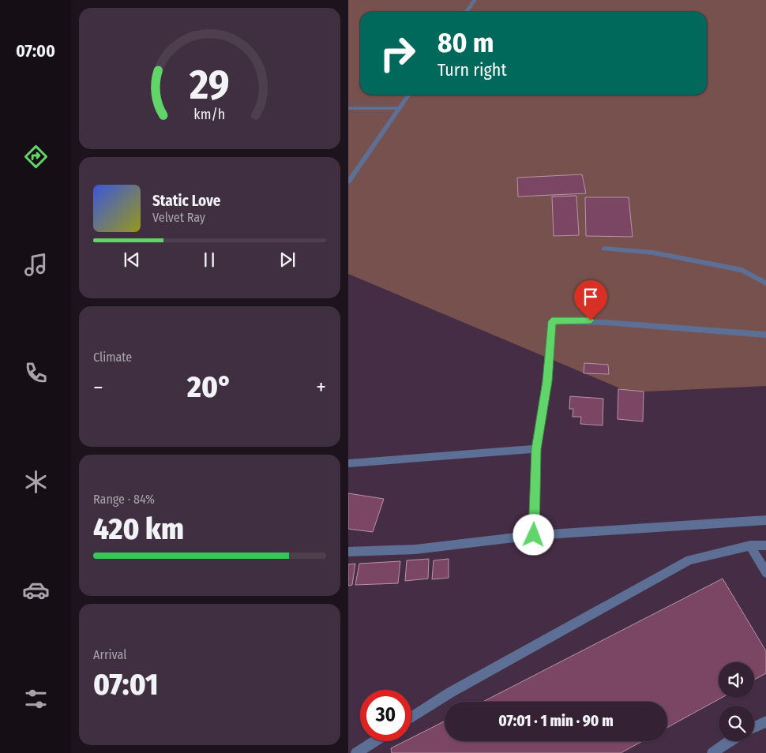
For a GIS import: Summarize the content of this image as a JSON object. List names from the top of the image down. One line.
{"page":{"tabs":"07:00","turn":["80 m","Turn right"],"song":["Static Love","Velvet Ray"],"tile":["Climate",["Range · 84%","420 km"],["Arrival","07:01"]],"heat":["−","20°","+"],"limit":"30","trip":"07:01 · 1 min · 90 m","gauge":["29","km/h"]}}
